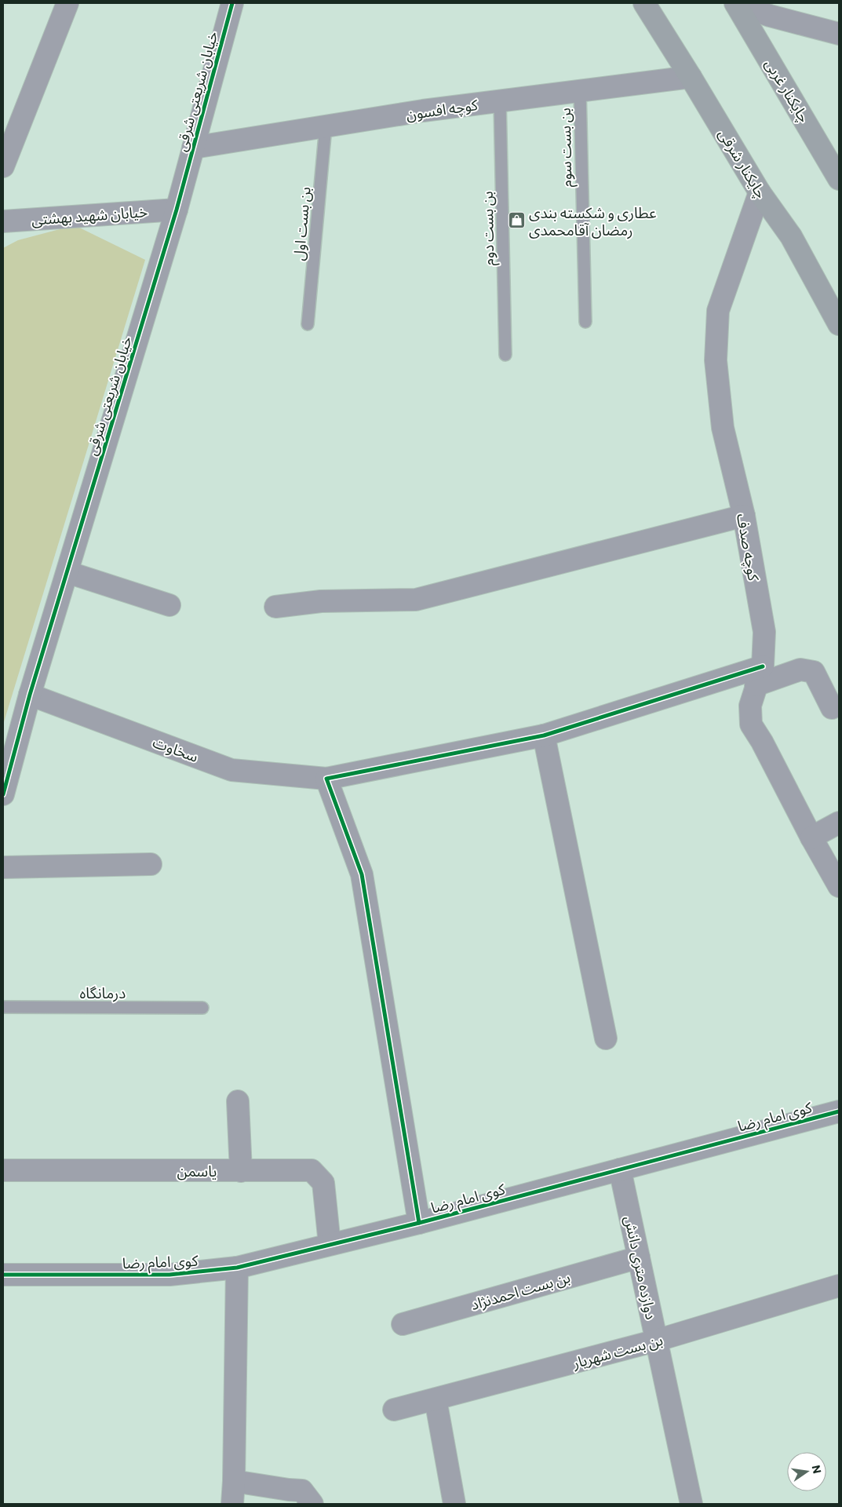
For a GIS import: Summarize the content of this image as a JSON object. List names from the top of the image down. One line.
{"streets":{"main road":["چایکنار غربی","چایکنار شرقی"],"street":["خیابان شریعتی شرقی","كوچه افسون","خیابان شهید بهشتی","کوچه صدف","سخاوت","کوی امام رضا","یاسمن","دوازده متری دانش","بن بست احمدنژاد","بن بست شهریار"],"lane":["بن بست سوم","بن بست اول","بن بست دوم","درمانگاه"]},"crossings":[["خیابان شریعتی شرقی","كوچه افسون"],["خیابان شریعتی شرقی","خیابان شهید بهشتی"],["خیابان شریعتی شرقی","سخاوت"],["كوچه افسون","بن بست سوم"],["كوچه افسون","چایکنار شرقی"],["كوچه افسون","بن بست اول"],["كوچه افسون","بن بست دوم"],["چایکنار شرقی","کوچه صدف"],["کوچه صدف","سخاوت"],["کوی امام رضا","یاسمن"],["کوی امام رضا","دوازده متری دانش"],["دوازده متری دانش","بن بست احمدنژاد"],["دوازده متری دانش","بن بست شهریار"]],"places":{"shop":["عطاری و شکسته بندی رمضان آقامحمدی"]},"north":"right"}
